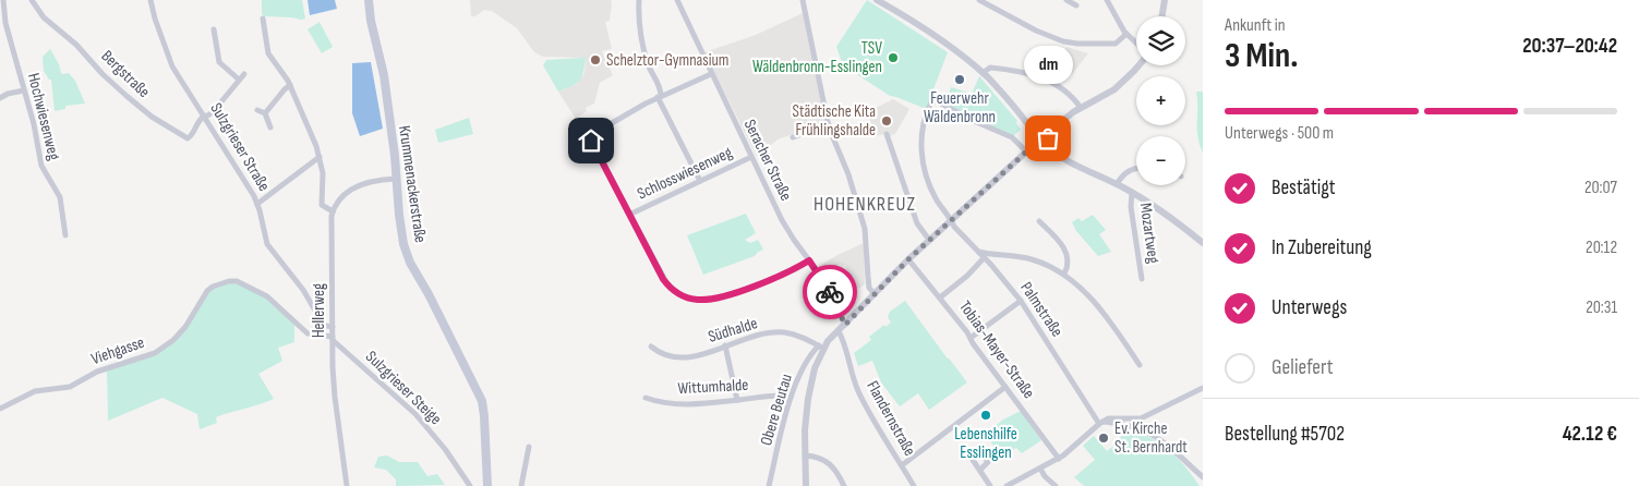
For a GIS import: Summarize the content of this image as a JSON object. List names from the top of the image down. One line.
{"streets":{"main road":["Krummenackerstraße"],"street":["Bergstraße","Hochwiesenweg","Sulzgrieser Straße","Seracher Straße","Schlosswiesenweg","Mozartweg","Palmstraße","Hellerweg","Südhalde","Tobias-Mayer-Straße","Viehgasse","Wittumhalde","Sulzgrieser Steige","Obere Beutau","Flandernstraße"]},"crossings":[["Bergstraße","Sulzgrieser Straße"],["Sulzgrieser Straße","Hellerweg"],["Seracher Straße","Schlosswiesenweg"],["Hellerweg","Viehgasse"],["Hellerweg","Sulzgrieser Steige"],["Südhalde","Obere Beutau"],["Viehgasse","Sulzgrieser Steige"],["Wittumhalde","Obere Beutau"]],"districts":["HOHENKREUZ"],"places":["TSV Wäldenbronn-Esslingen","Schelztor-Gymnasium","Feuerwehr Wäldenbronn","Städtische Kita Frühlingshalde","dm","Lebenshilfe Esslingen","Ev. Kirche St. Bernhardt"],"page":{"heading":["3 Min.","Ankunft in","20:37–20:42"],"panel":["Bestellung #5702","42.12 €"],"map_buttons":["+","−"],"bubble":"dm","bar":"Unterwegs · 500 m","list":[["Bestätigt","20:07"],["In Zubereitung","20:12"],["Unterwegs","20:31"],"Geliefert"]}}
